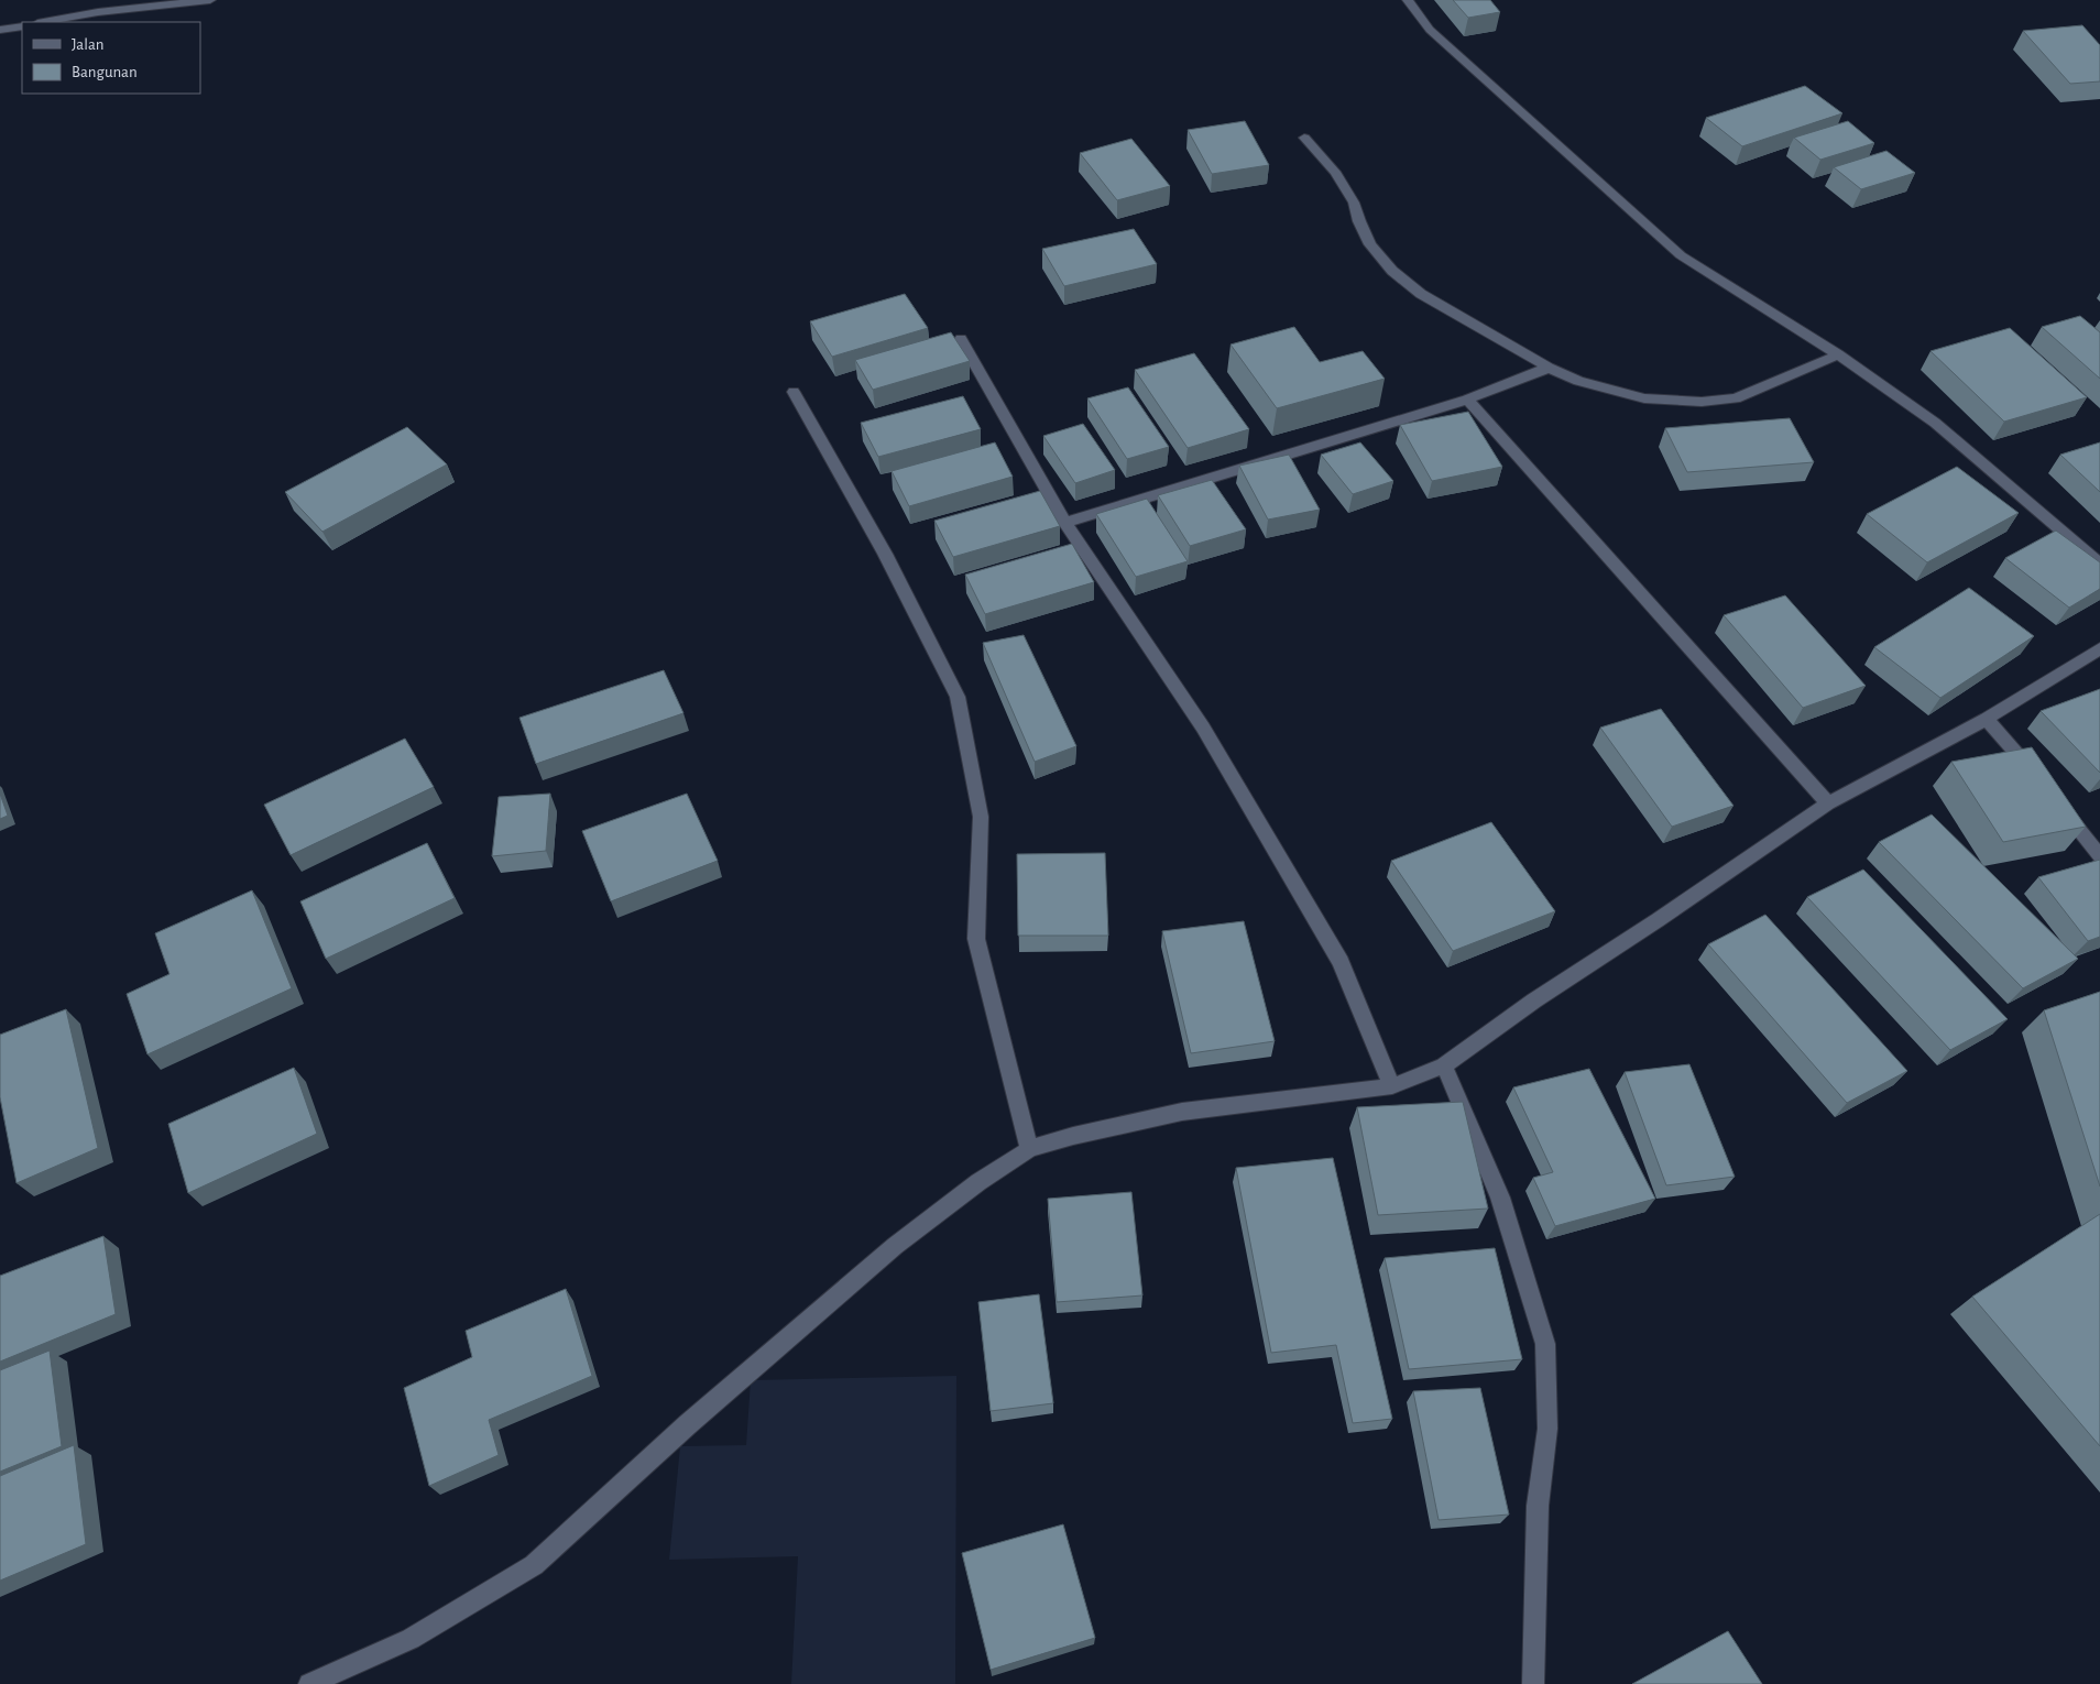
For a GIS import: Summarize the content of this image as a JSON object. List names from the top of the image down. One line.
{"legend":["Jalan","Bangunan"]}
